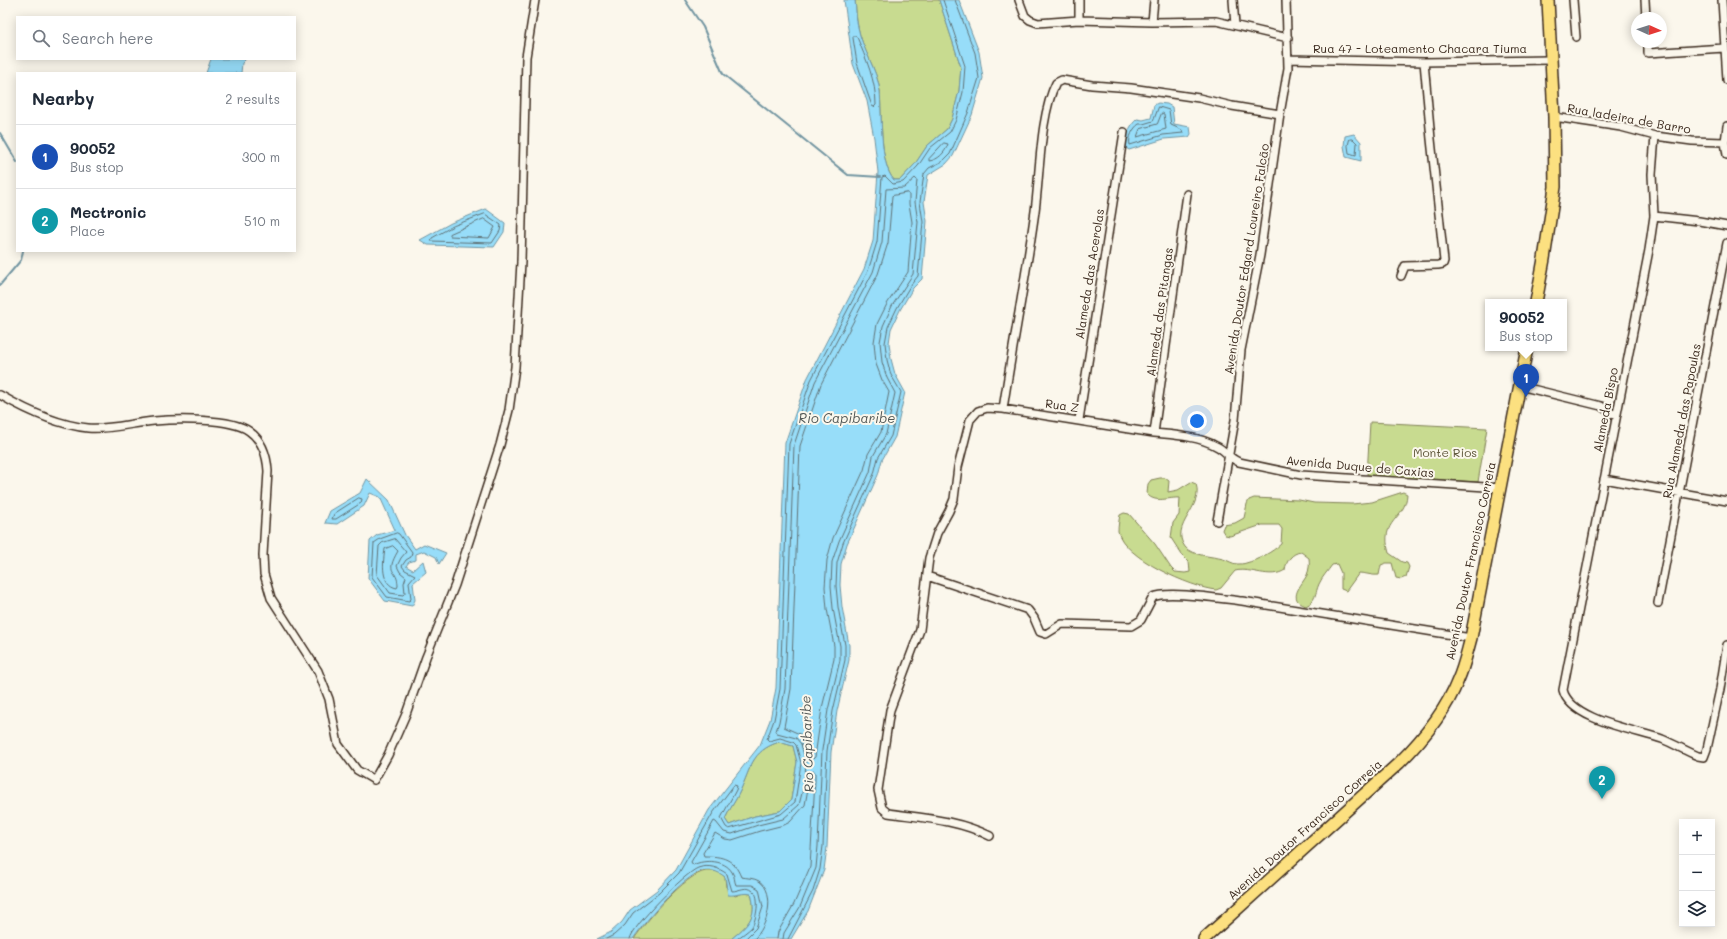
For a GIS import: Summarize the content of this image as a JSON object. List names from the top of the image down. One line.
{"streets":{"main road":["Avenida Doutor Francisco Correia"],"street":["Rua 47 - Loteamento Chacara Tiuma","Rua ladeira de Barro","Avenida Doutor Edgard Loureiro Falcão","Alameda das Acerolas","Alameda das Pitangas","Rua Z","Alameda Bispo","Rua Alameda das Papoulas","Avenida Duque de Caxias"]},"crossings":[["Rua 47 - Loteamento Chacara Tiuma","Avenida Doutor Edgard Loureiro Falcão"],["Rua ladeira de Barro","Alameda Bispo"],["Avenida Doutor Edgard Loureiro Falcão","Avenida Duque de Caxias"],["Alameda das Acerolas","Rua Z"],["Alameda das Pitangas","Rua Z"],["Alameda das Pitangas","Avenida Duque de Caxias"],["Rua Z","Avenida Duque de Caxias"],["Avenida Duque de Caxias","Avenida Doutor Francisco Correia"]],"water":["Rio Capibaribe"],"parks":["Monte Rios"],"north":"right","page":{"search":"Search here","heading":["Nearby","2 results"],"list":[{"mark":"1","name":"90052","note":"Bus stop","value":"300 m"},{"mark":"2","name":"Mectronic","note":"Place","value":"510 m"}],"popup":["90052","Bus stop"],"pins":["1","2"],"map_buttons":["+","−"]}}
